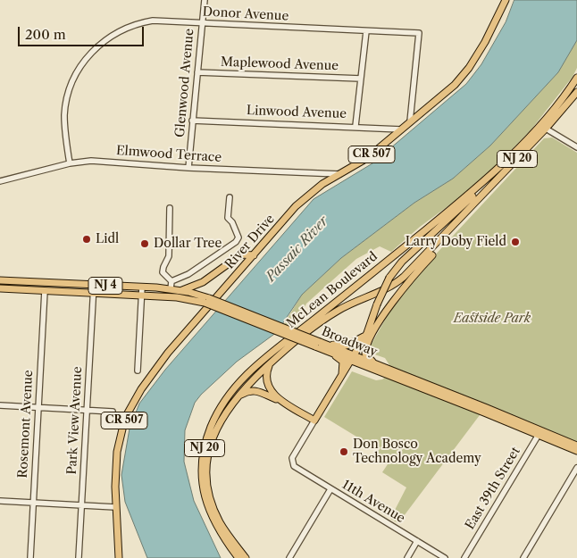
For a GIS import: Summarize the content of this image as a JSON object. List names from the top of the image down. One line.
{"streets":{"main road":["CR 507","NJ 20","River Drive","NJ 4","McLean Boulevard","Broadway"],"street":["Donor Avenue","Maplewood Avenue","Glenwood Avenue","Linwood Avenue","Elmwood Terrace","Park View Avenue","Rosemont Avenue","East 39th Street","11th Avenue"]},"crossings":[["Donor Avenue","Glenwood Avenue"],["Donor Avenue","Elmwood Terrace"],["Donor Avenue","River Drive"],["Maplewood Avenue","Glenwood Avenue"],["Glenwood Avenue","Linwood Avenue"],["Glenwood Avenue","Elmwood Terrace"],["Linwood Avenue","River Drive"],["Elmwood Terrace","River Drive"],["Broadway","Park View Avenue"],["Broadway","Rosemont Avenue"],["Broadway","East 39th Street"]],"water":["Passaic River"],"parks":["Eastside Park"],"places":["Lidl","Larry Doby Field","Dollar Tree","Don Bosco Technology Academy"],"scale_bar":"200 m"}
